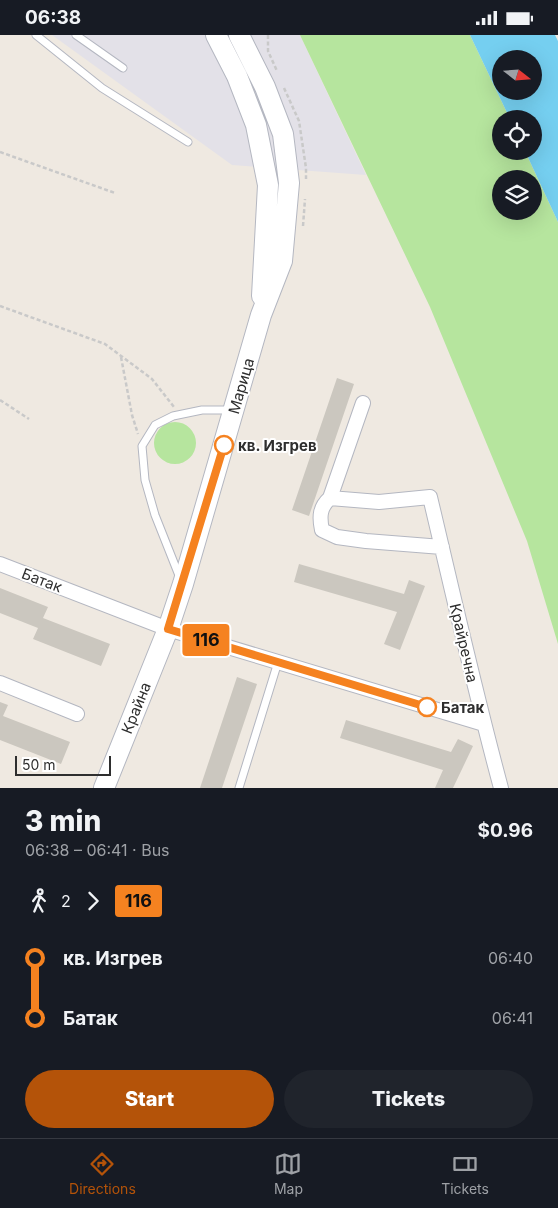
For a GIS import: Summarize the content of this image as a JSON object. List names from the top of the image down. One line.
{"streets":{"street":["Марица","Батак","Крайречна","Крайна"]},"crossings":[["Марица","Батак"],["Марица","Крайна"],["Батак","Крайречна"],["Батак","Крайна"]],"places":["кв. Изгрев","Батак"],"lines":["bus line 116"],"scale_bar":"50 m","north":"right","page":{"status":"06:38","on_map":"116","scale":"50 m","heading":["3 min","06:38 – 06:41 · Bus","$0.96"],"legs":["2","116"],"list":[{"name":"кв. Изгрев","value":"06:40"},{"name":"Батак","value":"06:41"}],"buttons":["Start","Tickets"],"tabs":["Directions","Map","Tickets"]}}
